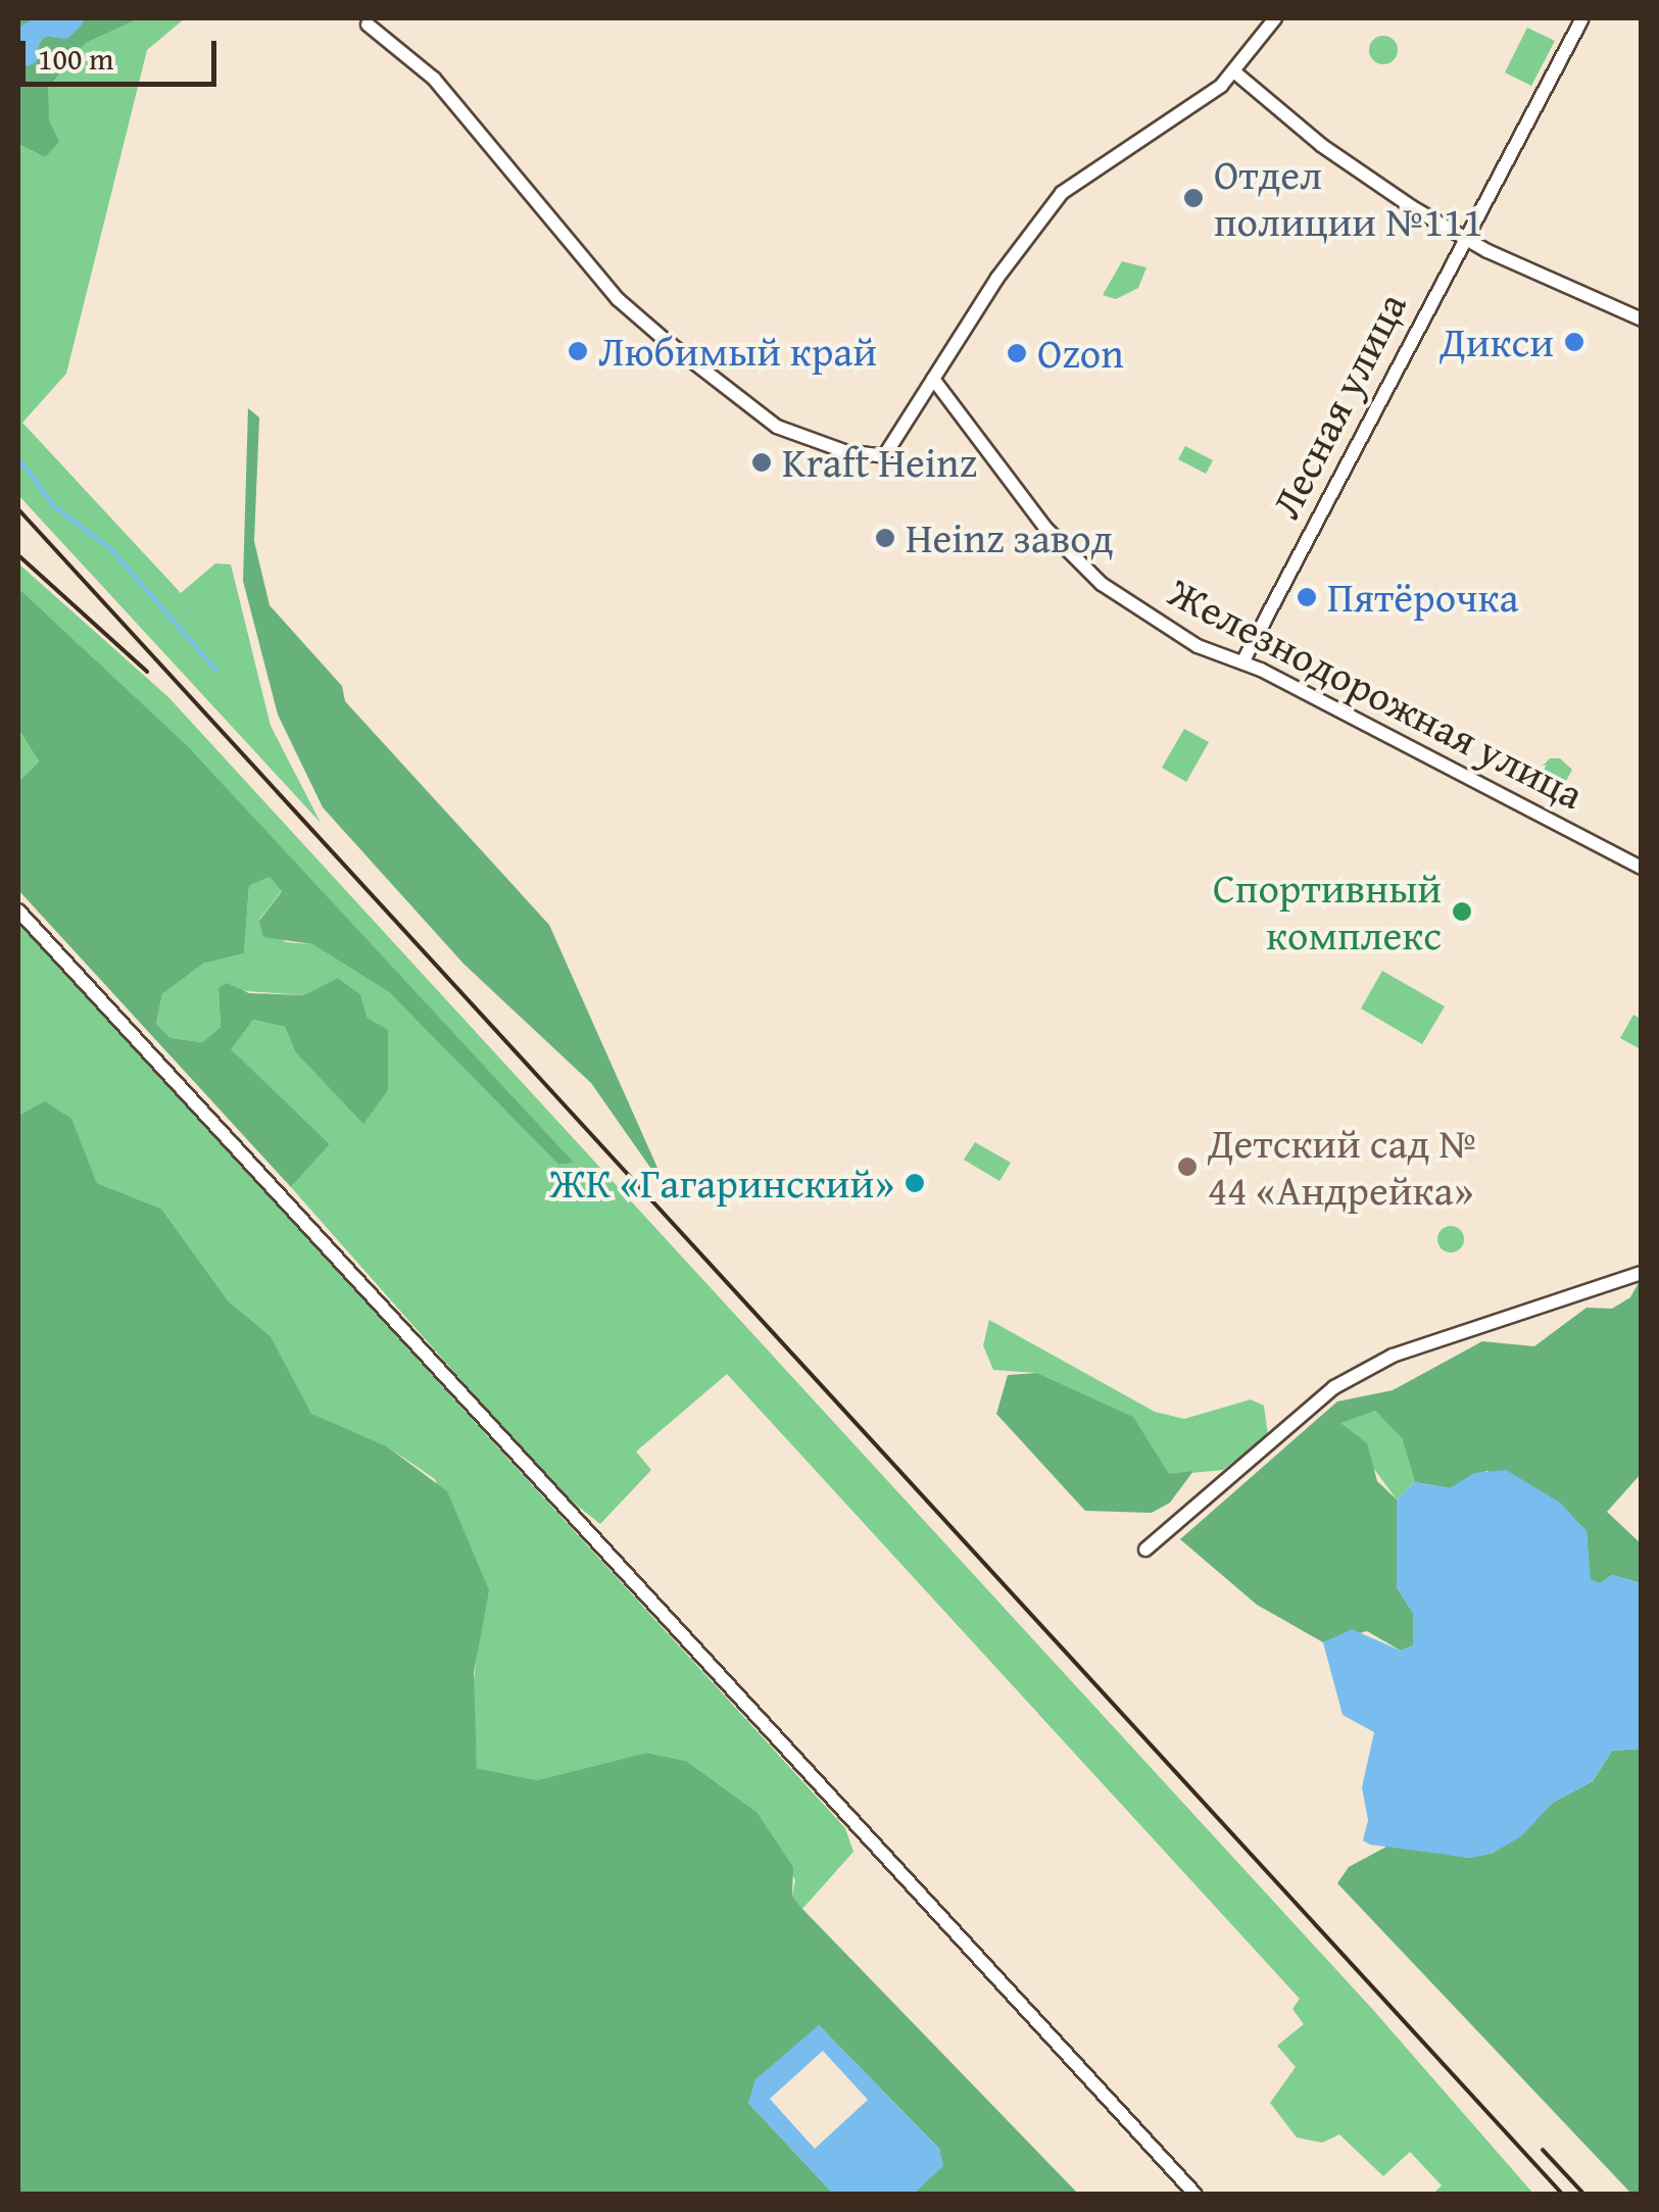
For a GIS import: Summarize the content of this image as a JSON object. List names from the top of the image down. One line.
{"streets":{"street":["Лесная улица","Железнодорожная улица"]},"crossings":[["Лесная улица","Железнодорожная улица"]],"places":["Отдел полиции №111","Дикси","Любимый край","Ozon","Kraft Heinz","Heinz завод","Пятёрочка","Спортивный комплекс","Детский сад № 44 «Андрейка»","ЖК «Гагаринский»"],"scale_bar":"100 m"}
